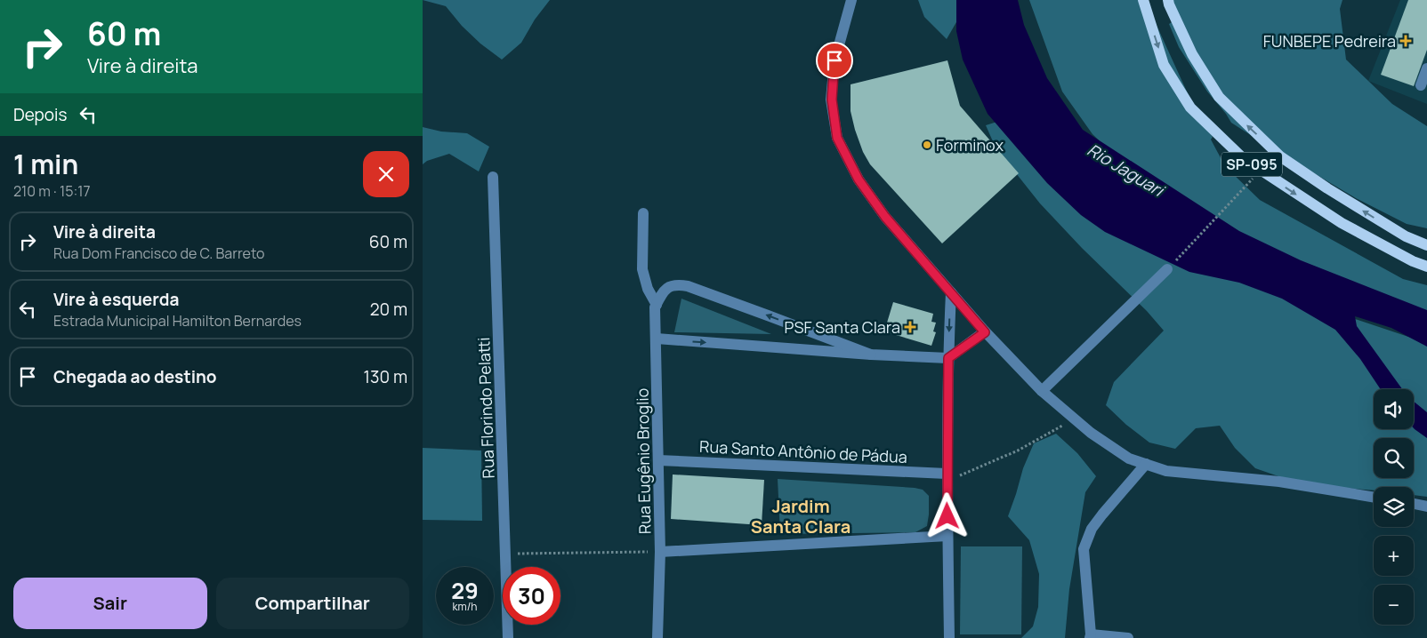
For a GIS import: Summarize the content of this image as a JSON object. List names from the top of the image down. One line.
{"streets":{"main road":["SP-095"],"street":["Rua Florindo Pelatti","Rua Santo Antônio de Pádua","Rua Eugênio Broglio"]},"crossings":[["Rua Santo Antônio de Pádua","Rua Eugênio Broglio"]],"districts":["Jardim Santa Clara"],"water":["Rio Jaguari"],"places":{"health":["FUNBEPE Pedreira","PSF Santa Clara"],"other":["Forminox"]},"page":{"turn":["60 m","Vire à direita"],"then":"Depois","heading":["1 min","210 m · 15:17"],"list":[{"name":"Vire à direita","note":"Rua Dom Francisco de C. Barreto","value":"60 m"},{"name":"Vire à esquerda","note":"Estrada Municipal Hamilton Bernardes","value":"20 m"},{"name":"Chegada ao destino","value":"130 m"}],"map_buttons":["+","−"],"speed":"29 km/h","limit":"30","buttons":["Sair","Compartilhar"]}}
